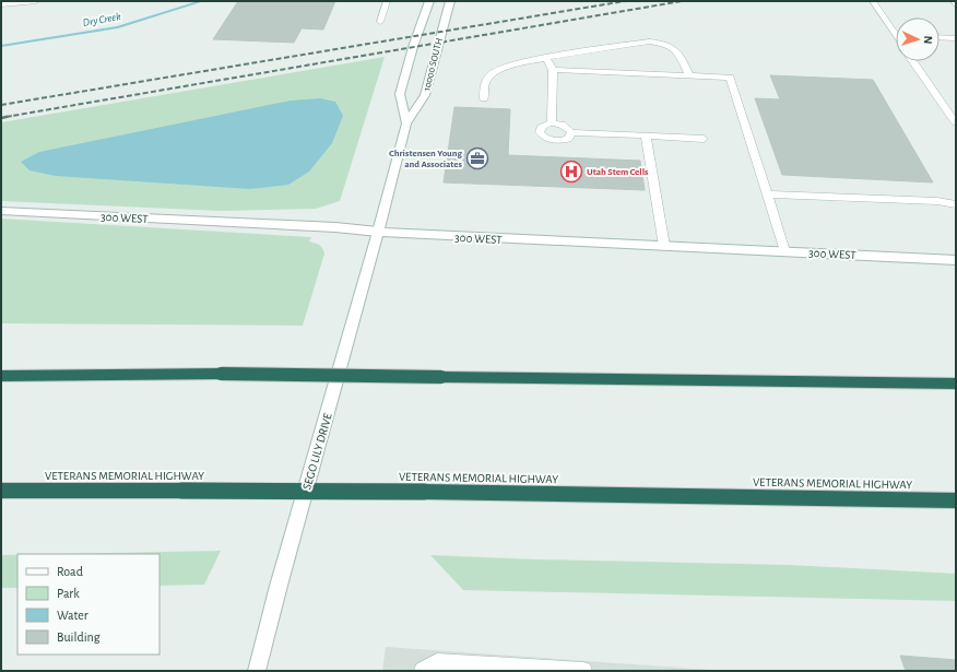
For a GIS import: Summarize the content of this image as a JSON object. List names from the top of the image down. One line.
{"streets":{"highway":["VETERANS MEMORIAL HIGHWAY"],"main road":["10000 SOUTH","300 WEST","SEGO LILY DRIVE"]},"crossings":[["10000 SOUTH","300 WEST"],["10000 SOUTH","SEGO LILY DRIVE"],["300 WEST","SEGO LILY DRIVE"]],"water":["Dry Creek"],"places":{"office":["Christensen Young and Associates"],"hospital":["Utah Stem Cells"]},"legend":["Road","Park","Water","Building"],"north":"right"}
